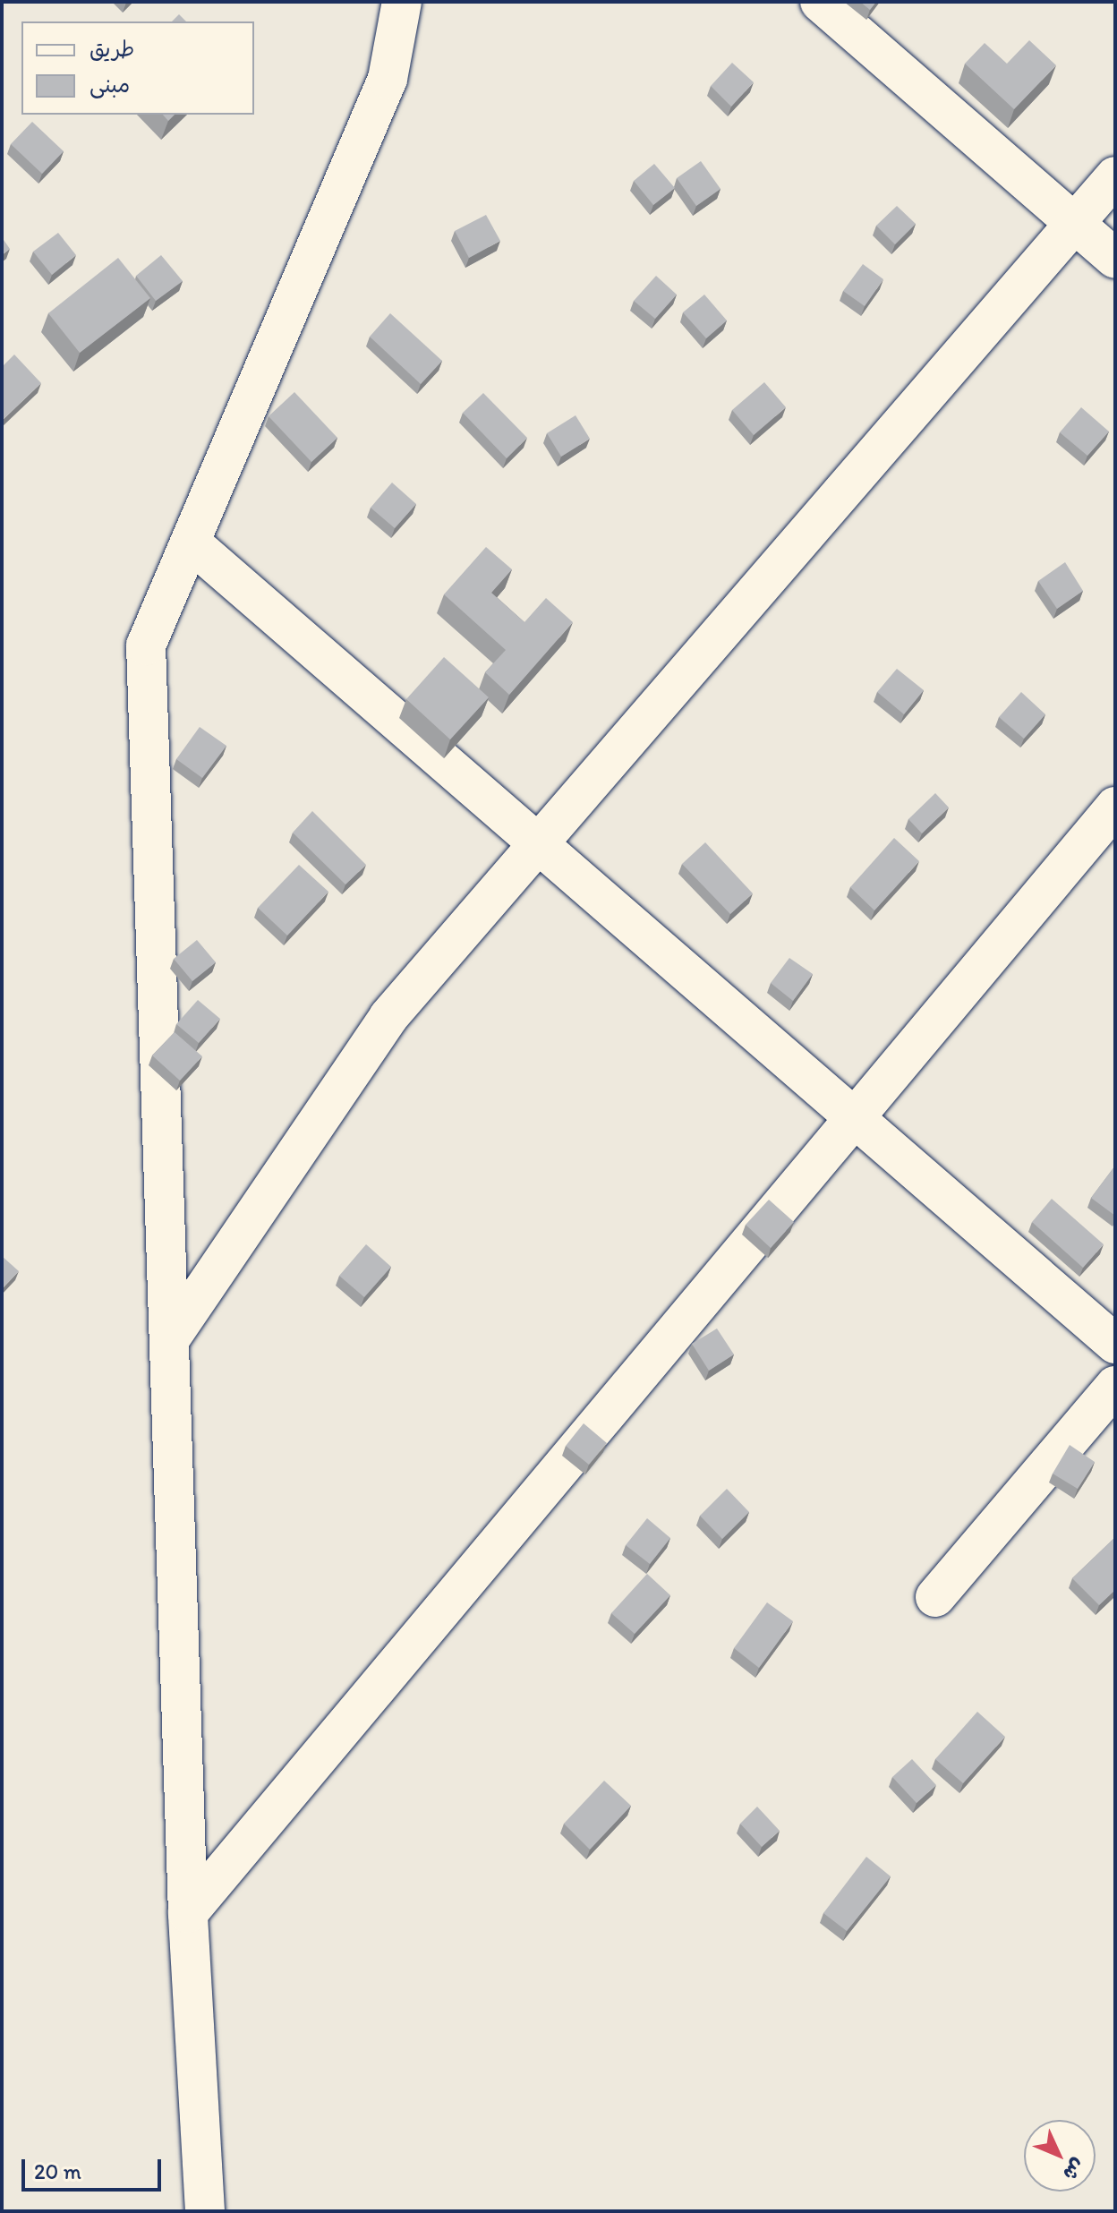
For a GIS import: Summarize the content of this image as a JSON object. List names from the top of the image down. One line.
{"legend":["طريق","مبنى"],"scale_bar":"20 m","north":"bottom right"}
